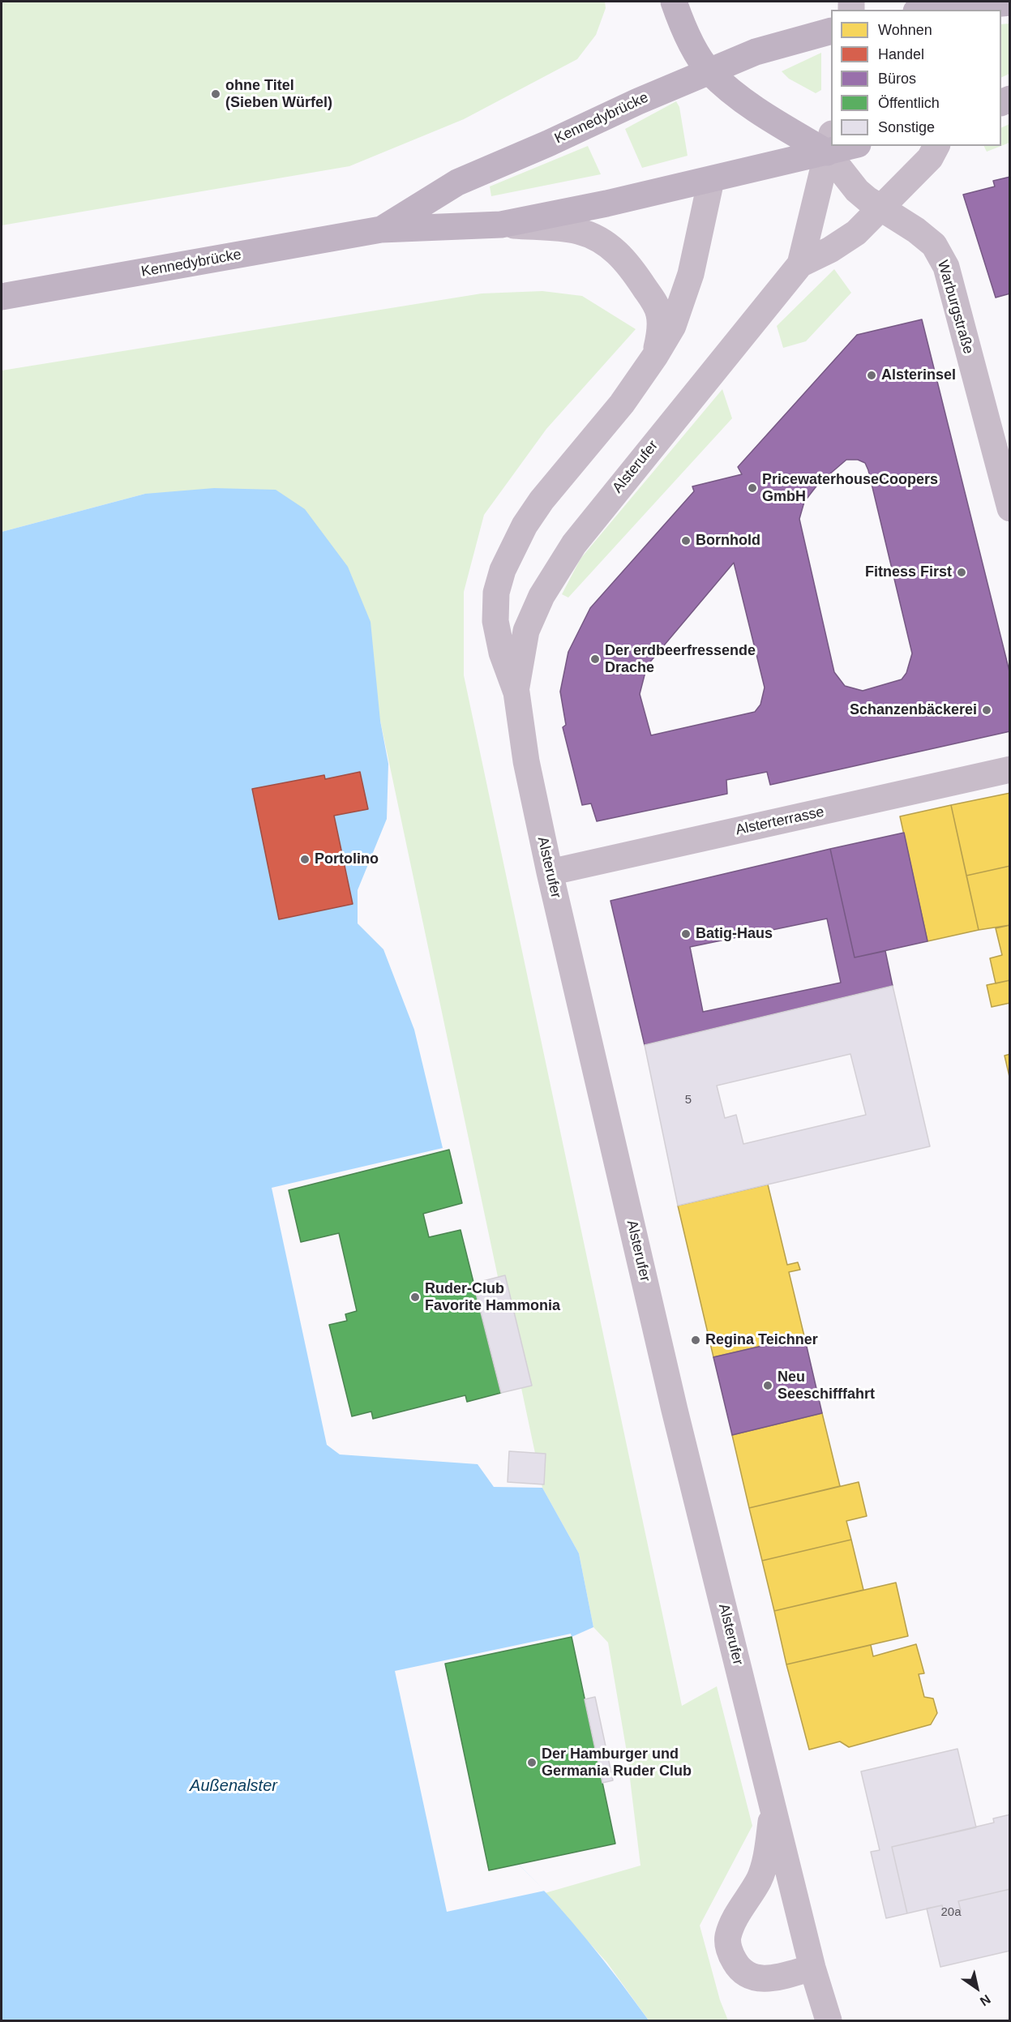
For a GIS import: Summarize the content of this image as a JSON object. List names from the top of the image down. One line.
{"streets":{"main road":["Kennedybrücke"],"street":["Warburgstraße","Alsterufer","Alsterterrasse"]},"crossings":[["Kennedybrücke","Warburgstraße"],["Kennedybrücke","Alsterufer"],["Warburgstraße","Alsterufer"],["Alsterufer","Alsterterrasse"]],"water":["Außenalster"],"places":["ohne Titel (Sieben Würfel)","Alsterinsel","PricewaterhouseCoopers GmbH","Bornhold","Fitness First","Der erdbeerfressende Drache","Schanzenbäckerei","Portolino","Batig-Haus","Ruder-Club Favorite Hammonia","Regina Teichner","Neu Seeschifffahrt","Der Hamburger und Germania Ruder Club"],"house_numbers":["5","20a"],"legend":["Wohnen","Handel","Büros","Öffentlich","Sonstige"],"north":"bottom right"}
